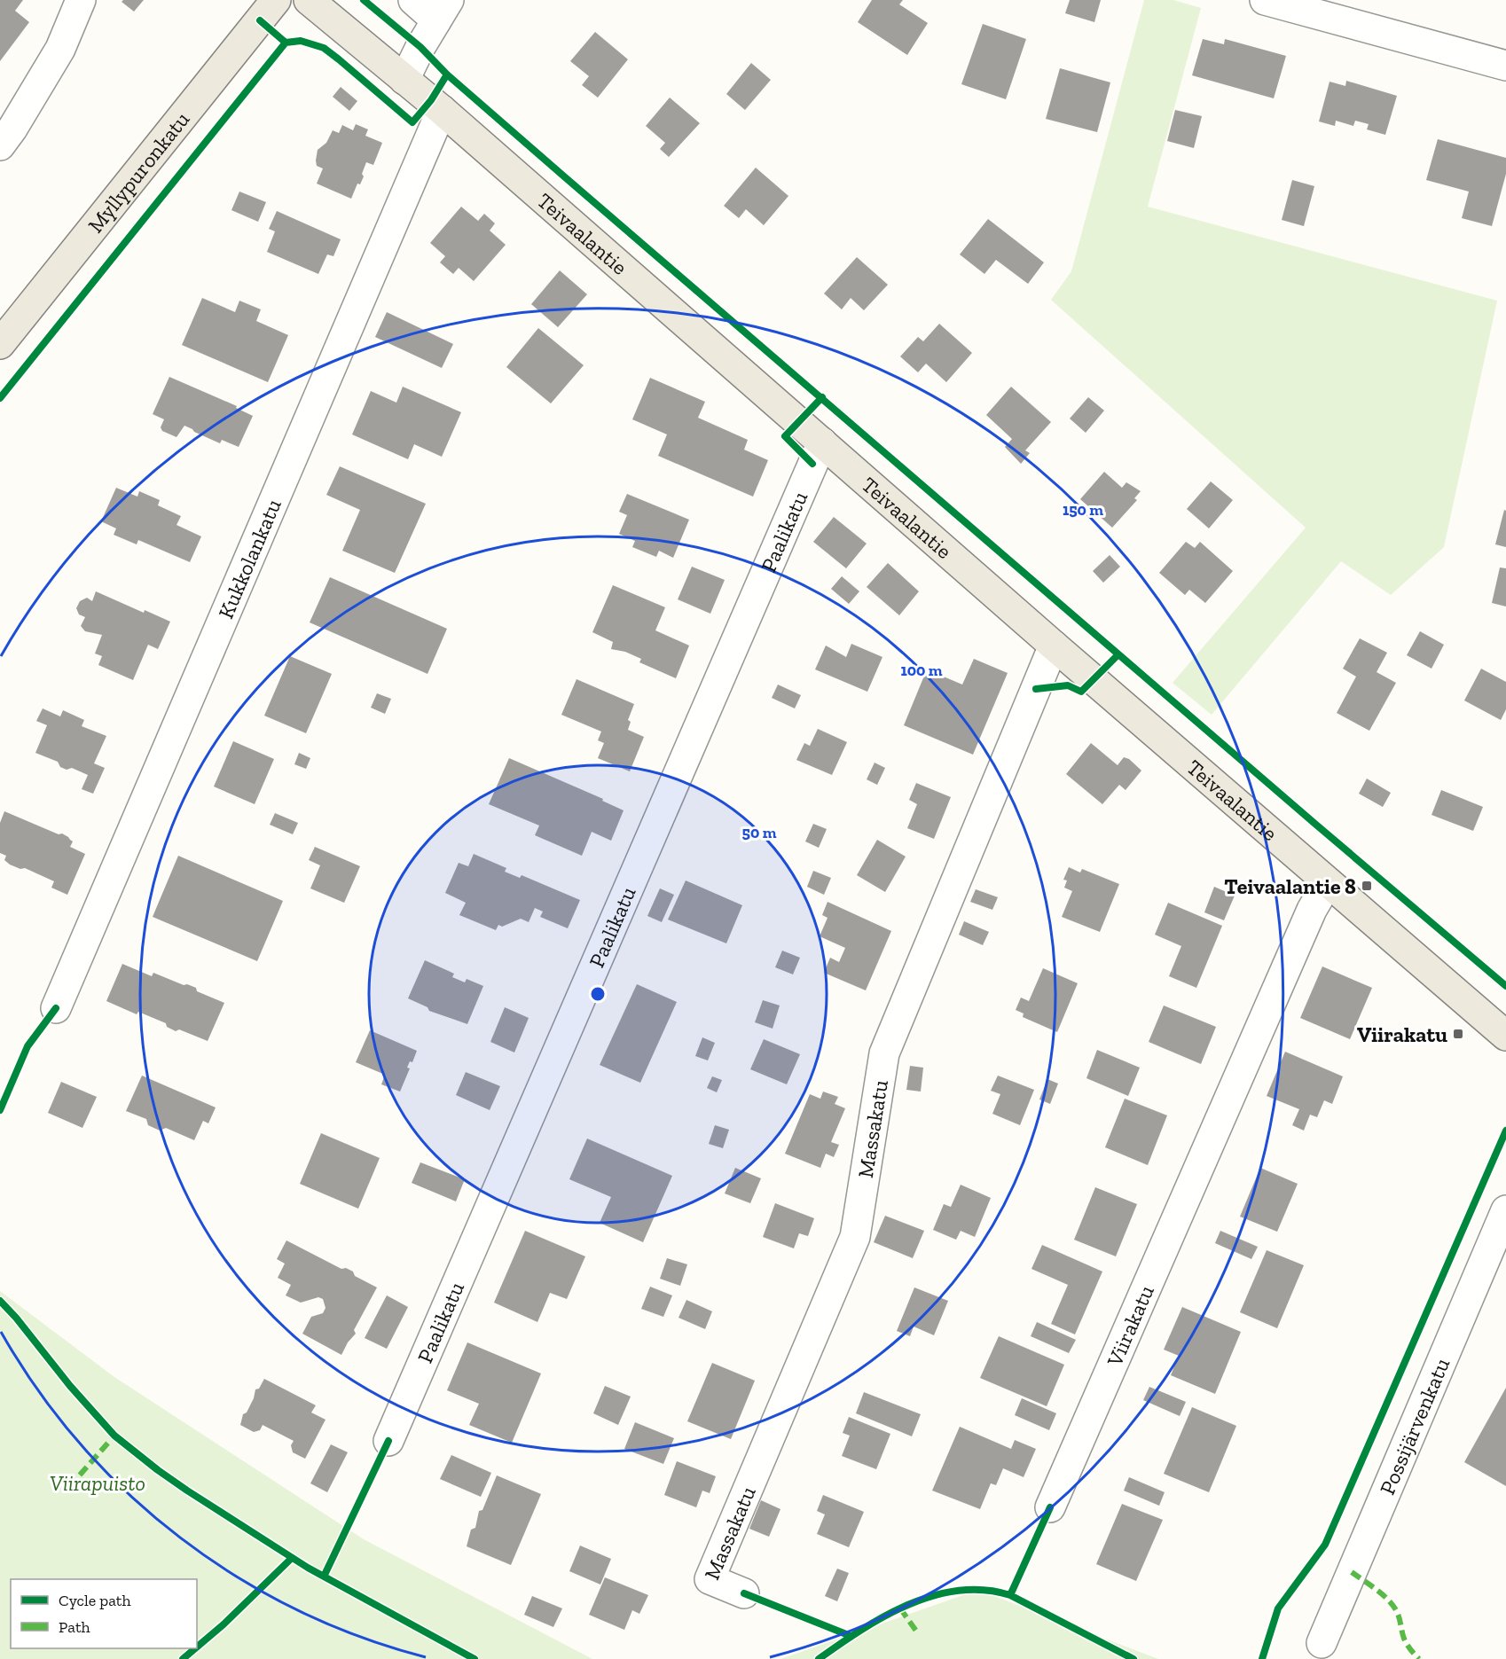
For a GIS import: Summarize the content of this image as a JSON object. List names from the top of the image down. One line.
{"streets":{"main road":["Myllypuronkatu","Teivaalantie"],"street":["Paalikatu","Kukkolankatu","Massakatu","Viirakatu","Possijärvenkatu"]},"crossings":[["Teivaalantie","Paalikatu"],["Teivaalantie","Kukkolankatu"],["Teivaalantie","Massakatu"],["Teivaalantie","Viirakatu"]],"parks":["Viirapuisto"],"places":{"transit":["Teivaalantie 8","Viirakatu"]},"legend":["Cycle path","Path"],"rings":["150 m","100 m","50 m"]}
